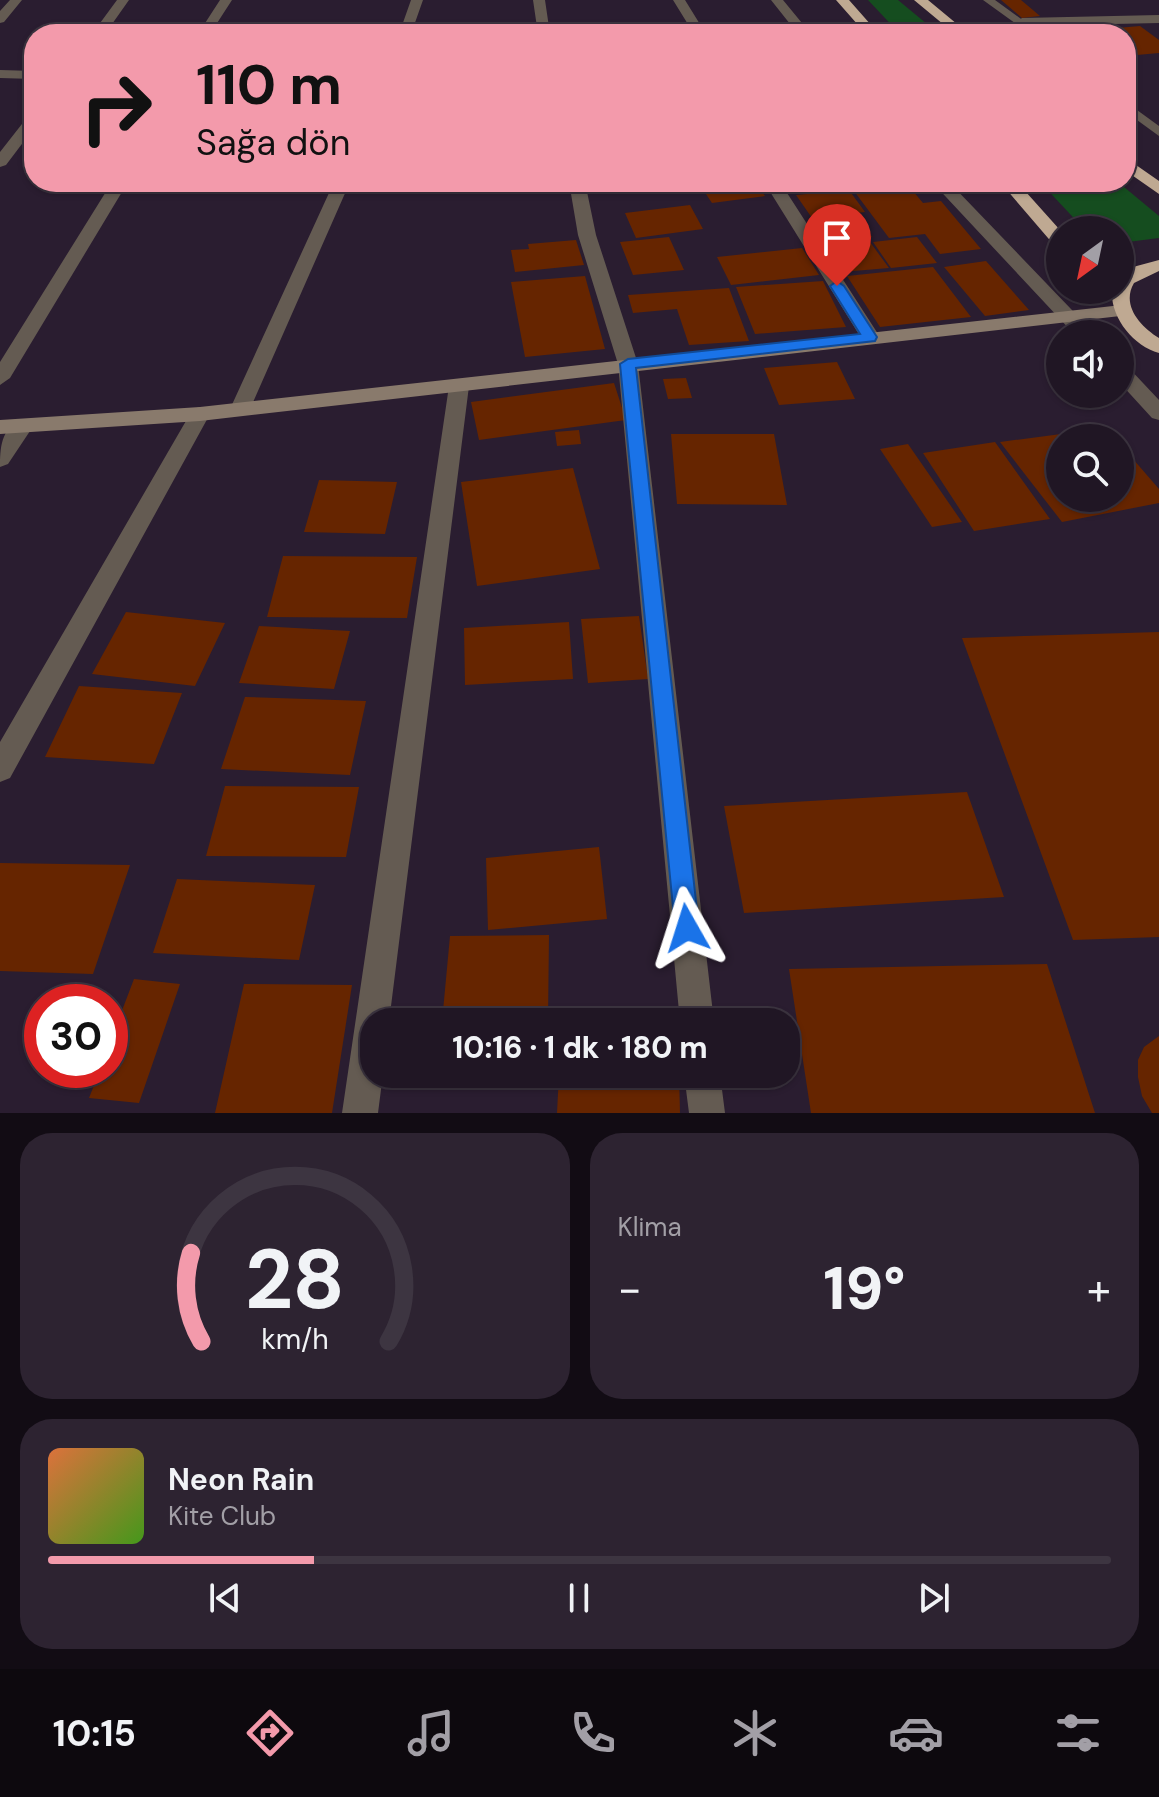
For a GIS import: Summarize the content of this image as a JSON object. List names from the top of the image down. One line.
{"north":"bottom left","page":{"turn":["110 m","Sağa dön"],"limit":"30","trip":"10:16 · 1 dk · 180 m","tile":"Klima","heat":["−","19°","+"],"song":["Neon Rain","Kite Club"],"tabs":"10:15","gauge":["28","km/h"]}}
